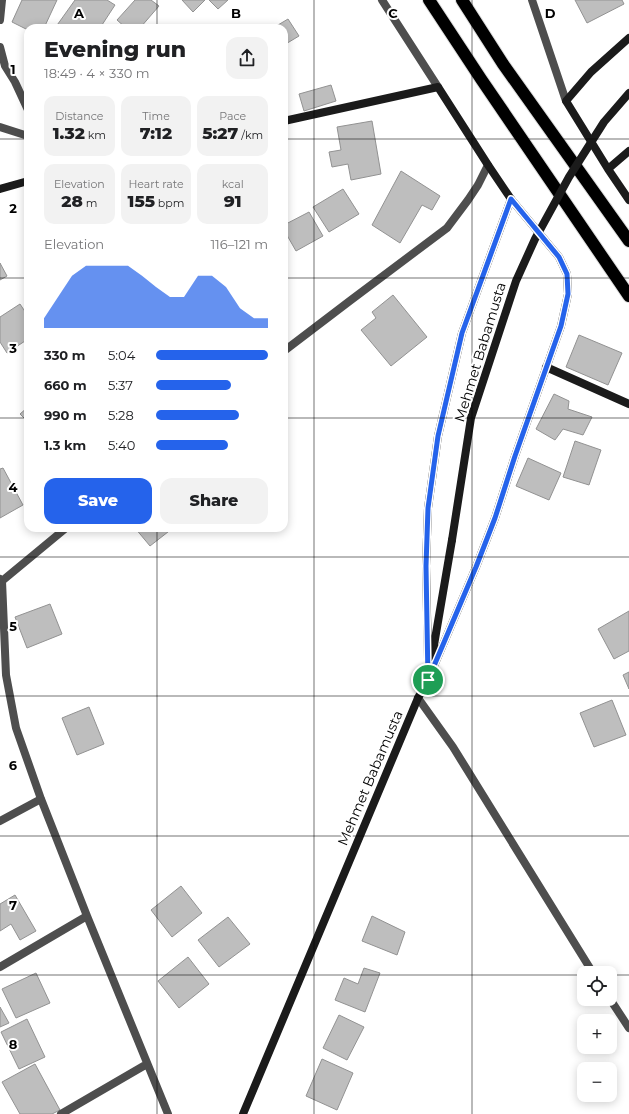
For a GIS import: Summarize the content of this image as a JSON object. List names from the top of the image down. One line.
{"streets":{"street":["Mehmet Babamusta"]},"page":{"heading":["Evening run","18:49 · 4 × 330 m"],"stats":[["Distance","1.32 km"],["Time","7:12"],["Pace","5:27 /km"],["Elevation","28 m"],["Heart rate","155 bpm"],["kcal","91"]],"chart":["Elevation","116–121 m"],"list":[{"name":"330 m","note":"5:04"},{"name":"660 m","note":"5:37"},{"name":"990 m","note":"5:28"},{"name":"1.3 km","note":"5:40"}],"buttons":["Save","Share"],"map_buttons":["+","−"]},"grid":{"columns":["A","B","C","D"],"rows":["1","2","3","4","5","6","7","8"]}}
